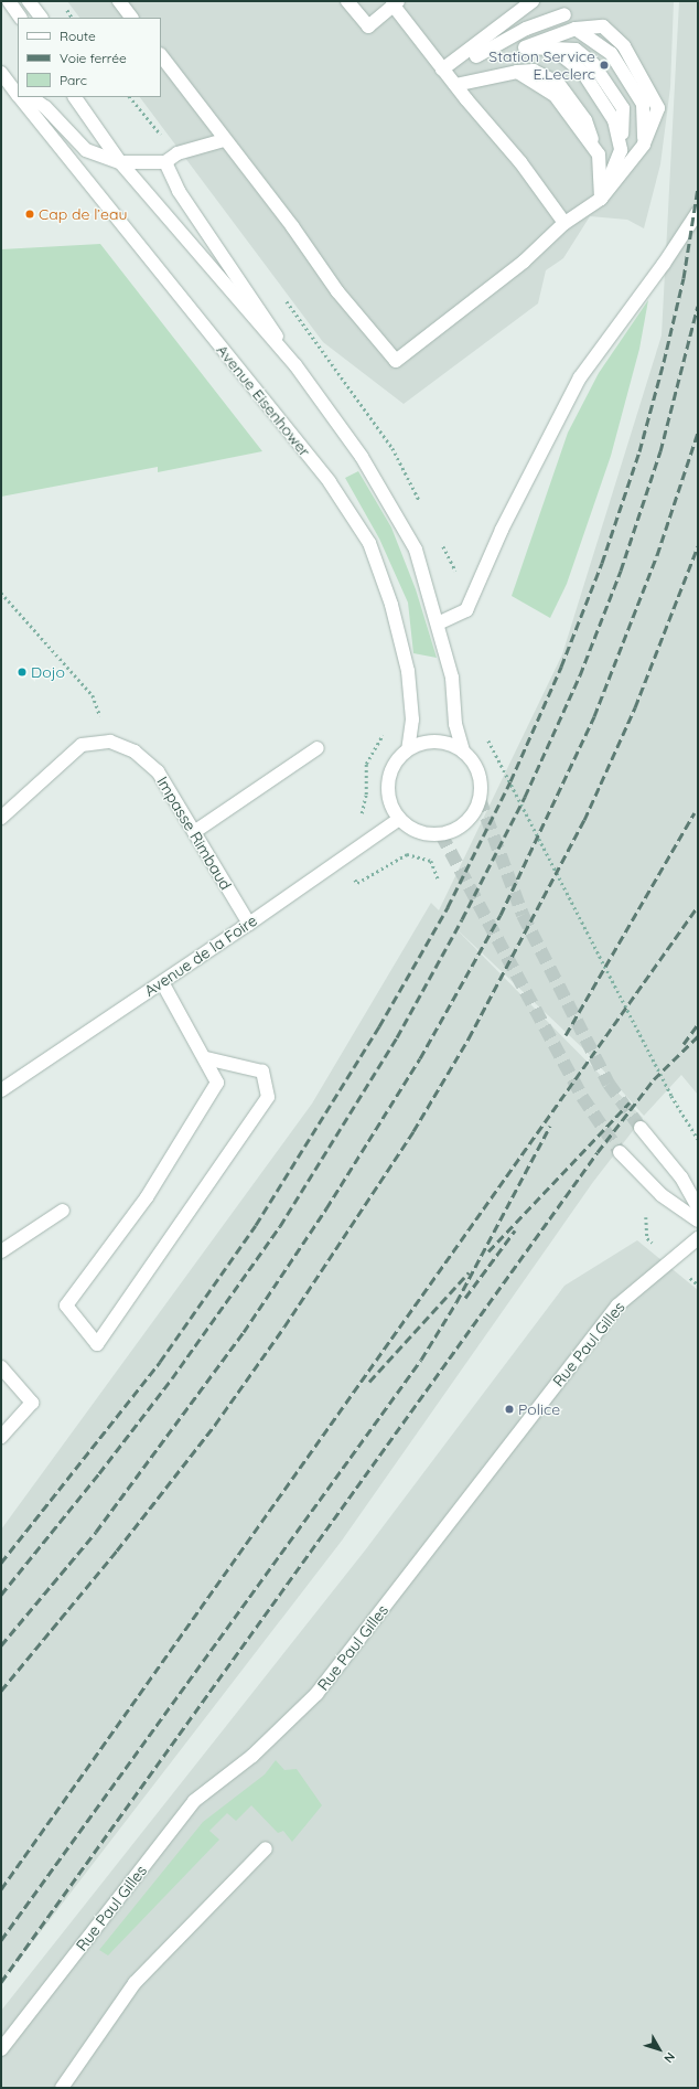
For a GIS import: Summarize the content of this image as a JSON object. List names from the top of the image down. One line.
{"streets":{"street":["Avenue Eisenhower","Impasse Rimbaud","Avenue de la Foire","Rue Paul Gilles"]},"crossings":[["Avenue Eisenhower","Avenue de la Foire"],["Impasse Rimbaud","Avenue de la Foire"]],"places":["Station Service E.Leclerc","Cap de l’eau","Dojo","Police"],"legend":["Route","Voie ferrée","Parc"],"north":"bottom right"}
